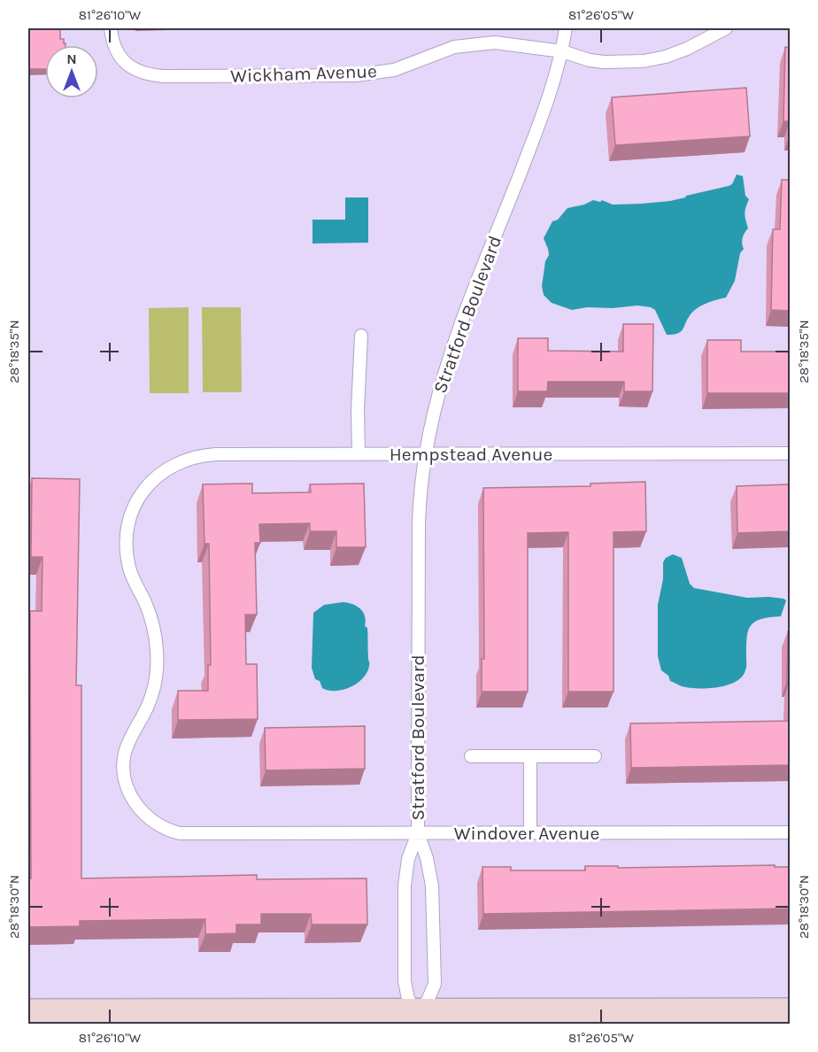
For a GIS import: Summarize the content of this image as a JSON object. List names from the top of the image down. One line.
{"streets":{"lane":["Wickham Avenue","Stratford Boulevard","Hempstead Avenue","Windover Avenue"]},"crossings":[["Wickham Avenue","Stratford Boulevard"],["Stratford Boulevard","Hempstead Avenue"],["Stratford Boulevard","Windover Avenue"],["Hempstead Avenue","Windover Avenue"]],"north":"top","coordinates":["81°26'10\"W","81°26'05\"W","28°18'35\"N","28°18'30\"N"]}
